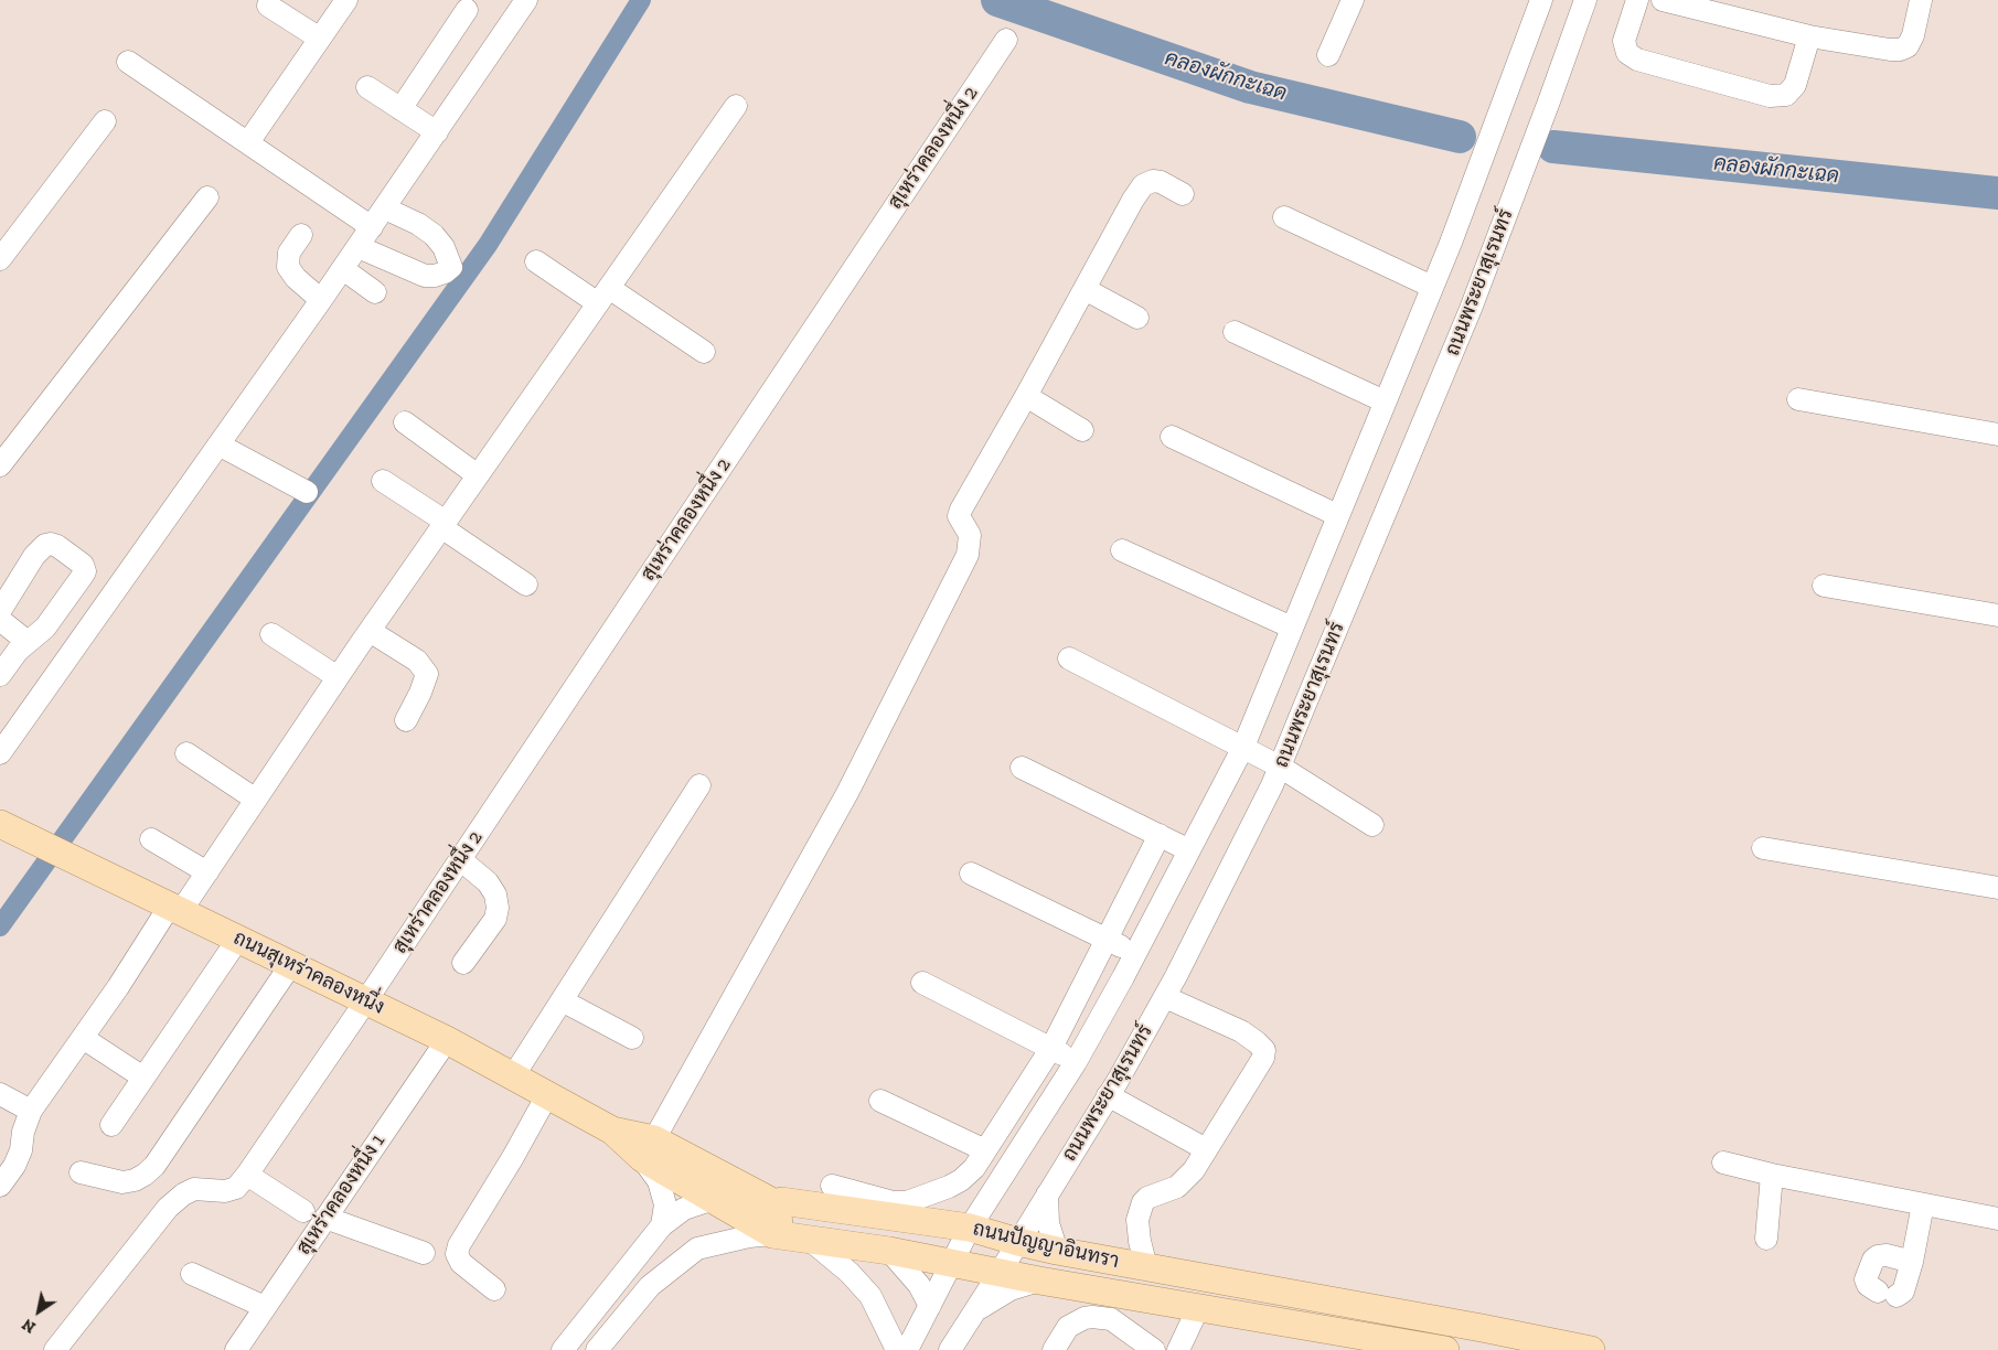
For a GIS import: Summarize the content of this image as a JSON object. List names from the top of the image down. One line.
{"streets":{"main road":["ถนนสุเหร่าคลองหนึ่ง","ถนนปัญญาอินทรา"],"street":["สุเหร่าคลองหนึ่ง 2","ถนนพระยาสุเรนทร์","สุเหร่าคลองหนึ่ง 1"]},"crossings":[["สุเหร่าคลองหนึ่ง 2","ถนนสุเหร่าคลองหนึ่ง"],["ถนนพระยาสุเรนทร์","ถนนปัญญาอินทรา"],["ถนนสุเหร่าคลองหนึ่ง","สุเหร่าคลองหนึ่ง 1"],["ถนนสุเหร่าคลองหนึ่ง","ถนนปัญญาอินทรา"]],"water":["คลองผักกะเฉด"],"north":"bottom left"}
